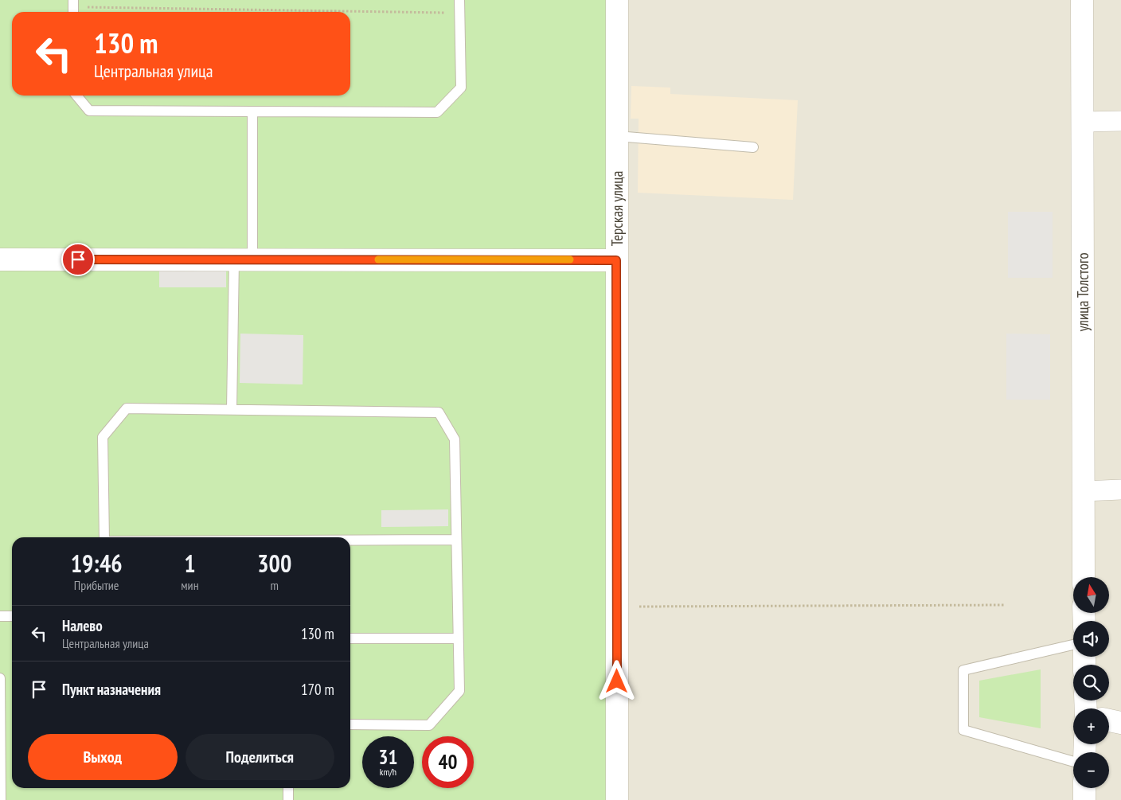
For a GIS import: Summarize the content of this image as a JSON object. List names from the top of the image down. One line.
{"streets":{"street":["Терская улица","улица Толстого"]},"north":"top","page":{"turn":["130 m","Центральная улица"],"eta":["19:46","Прибытие","1","мин","300","m"],"map_buttons":["+","−"],"list":[{"name":"Налево","note":"Центральная улица","value":"130 m"},{"name":"Пункт назначения","value":"170 m"}],"buttons":["Выход","Поделиться"],"speed":"31 km/h","limit":"40"}}
